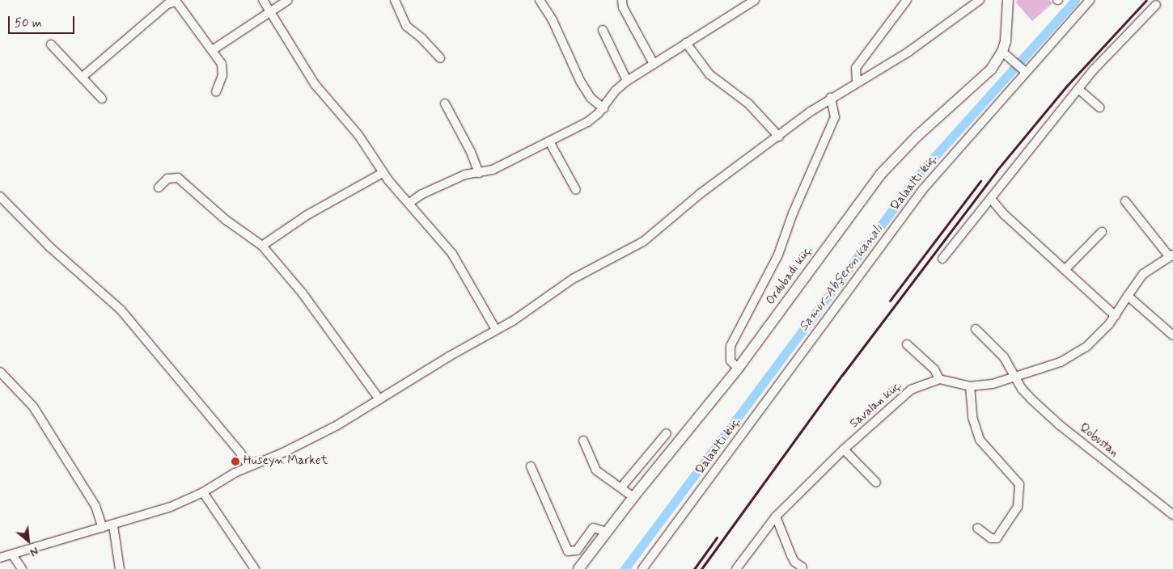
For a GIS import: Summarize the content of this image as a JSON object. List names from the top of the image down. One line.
{"streets":{"street":["Qalaaltı küç.","Ordubadi küç.","Savalan küç.","Qobustan"]},"crossings":[["Savalan küç.","Qobustan"]],"water":["Samur-Abşeron kanalı"],"places":["Hüseyn Market"],"scale_bar":"50 m","north":"bottom right"}
